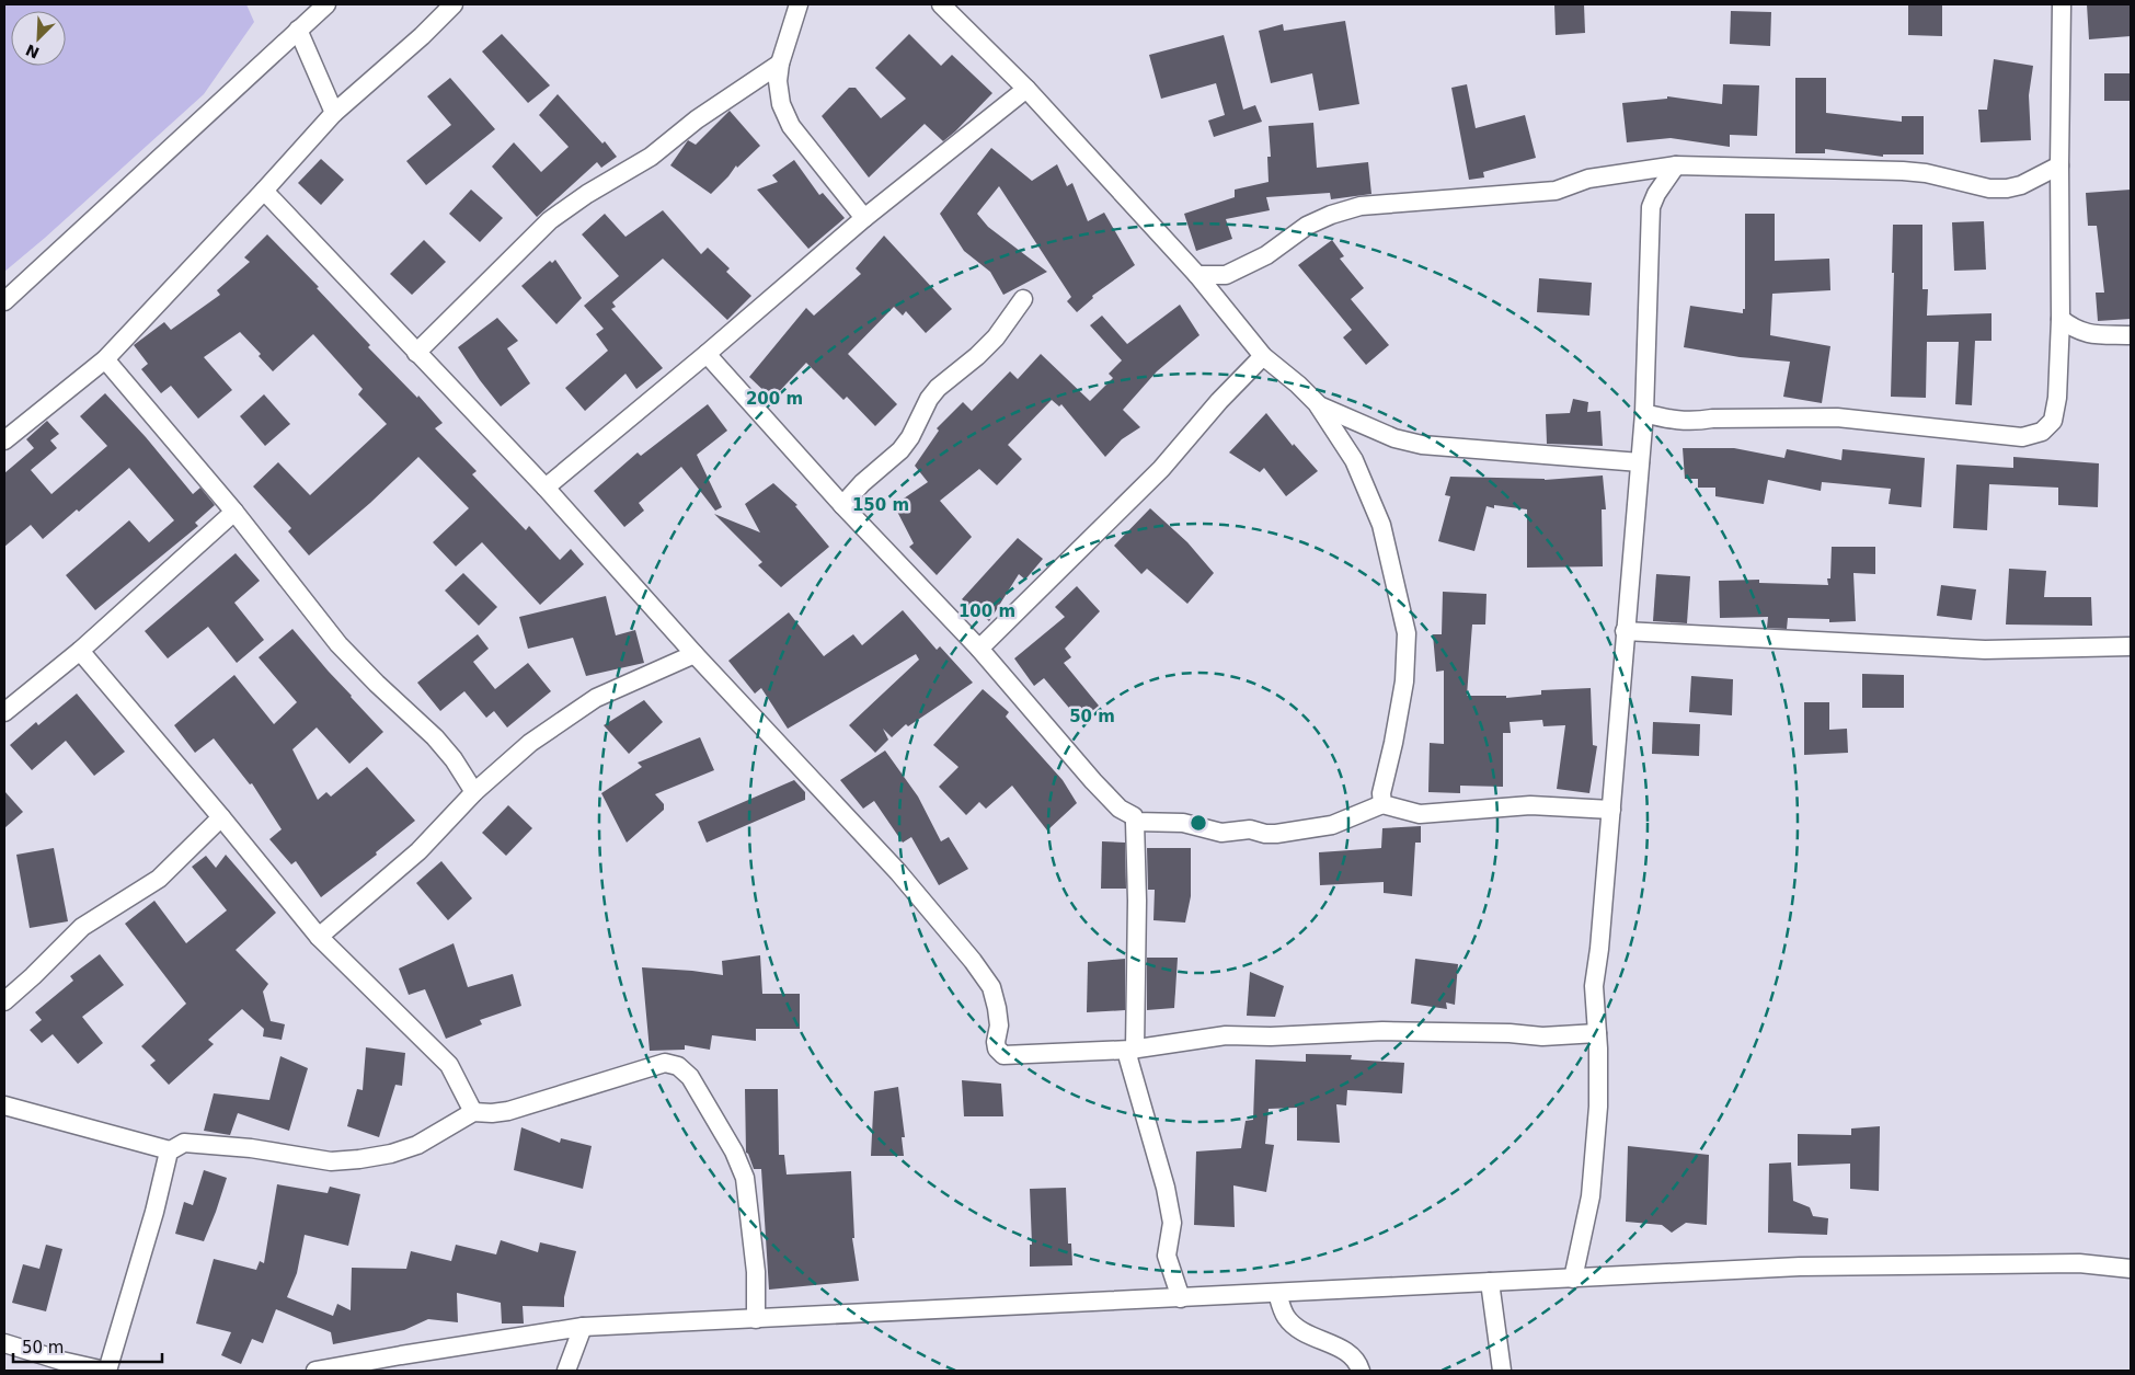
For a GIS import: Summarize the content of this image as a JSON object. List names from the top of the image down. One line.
{"scale_bar":"50 m","north":"bottom left","rings":["200 m","150 m","100 m","50 m"]}
